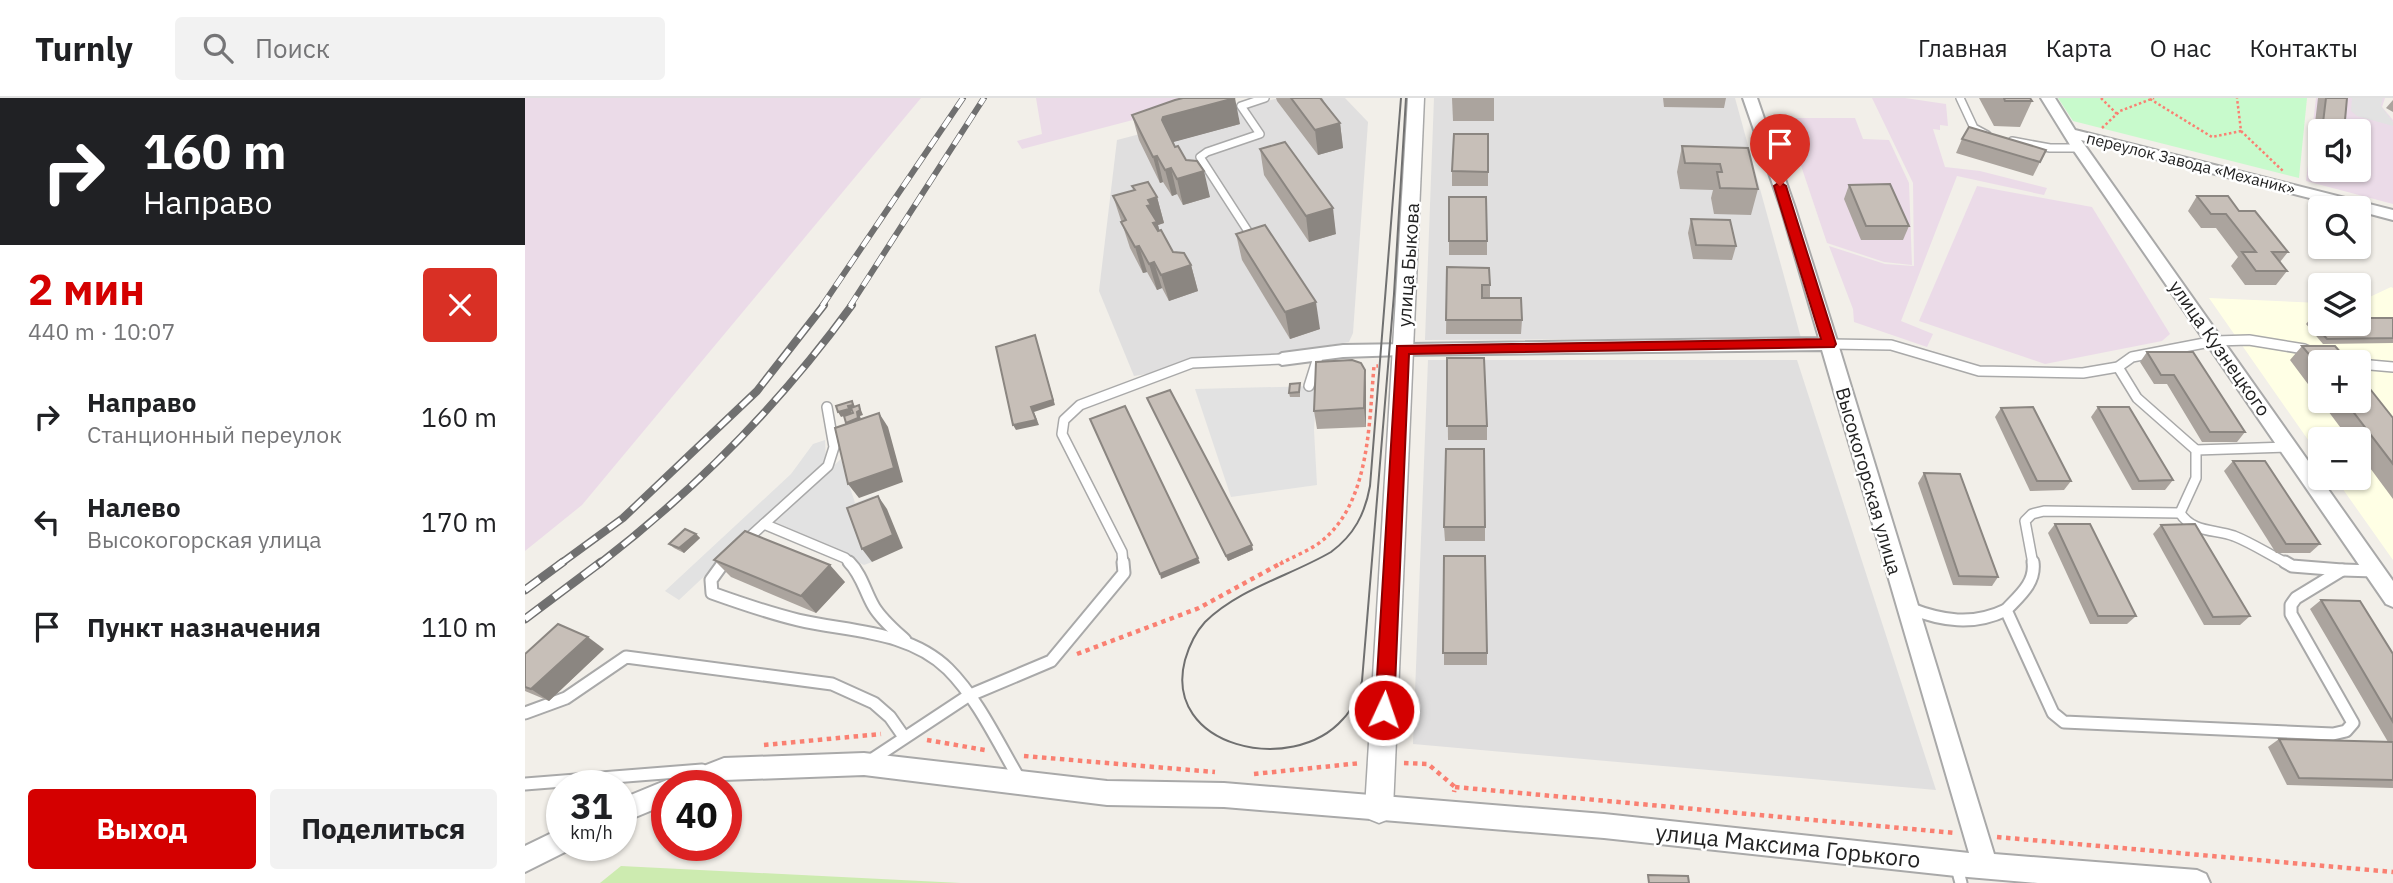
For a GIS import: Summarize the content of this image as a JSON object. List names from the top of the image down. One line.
{"streets":{"street":["переулок Завода «Механик»","улица Быкова","улица Кузнецкого","Высокогорская улица","улица Максима Горького"]},"crossings":[["переулок Завода «Механик»","улица Кузнецкого"],["улица Быкова","улица Максима Горького"],["Высокогорская улица","улица Максима Горького"]],"page":{"header":"Turnly","search":"Поиск","nav":["Главная","Карта","О нас","Контакты"],"turn":["160 m","Направо"],"map_buttons":["+","−"],"heading":["2 мин","440 m · 10:07"],"list":[{"name":"Направо","note":"Станционный переулок","value":"160 m"},{"name":"Налево","note":"Высокогорская улица","value":"170 m"},{"name":"Пункт назначения","value":"110 m"}],"speed":"31 km/h","limit":"40","buttons":["Выход","Поделиться"]}}
